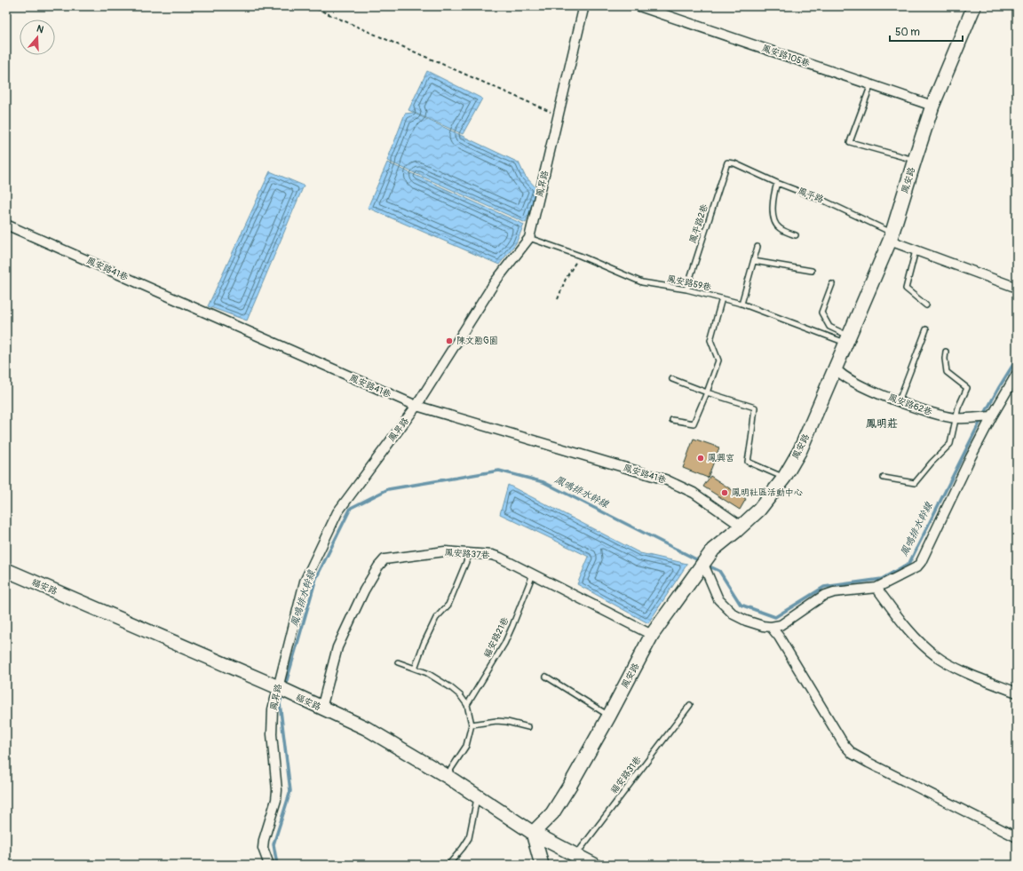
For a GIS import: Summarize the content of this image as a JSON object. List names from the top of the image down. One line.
{"streets":{"street":["鳳安路105巷","鳳安路","鳳昇路","鳳平路","鳳安路41巷","鳳安路62巷","鳳安路37巷","福安路"],"lane":["鳳平路2巷","鳳安路59巷","福安路21巷","福安路31巷"]},"crossings":[["鳳安路105巷","鳳安路"],["鳳安路","鳳平路"],["鳳安路","鳳安路41巷"],["鳳安路","鳳安路59巷"],["鳳安路","鳳安路62巷"],["鳳安路","鳳安路37巷"],["鳳安路","福安路"],["鳳昇路","鳳安路41巷"],["鳳昇路","鳳安路59巷"],["鳳昇路","福安路"],["鳳平路","鳳平路2巷"],["鳳平路2巷","鳳安路59巷"],["鳳安路37巷","福安路"],["鳳安路37巷","福安路21巷"],["福安路","福安路31巷"]],"districts":["鳳明莊"],"water":["鳳鳴排水幹線"],"places":["陳文懃G園","鳳興宮","鳳明社區活動中心"],"scale_bar":"50 m","north":"top"}
